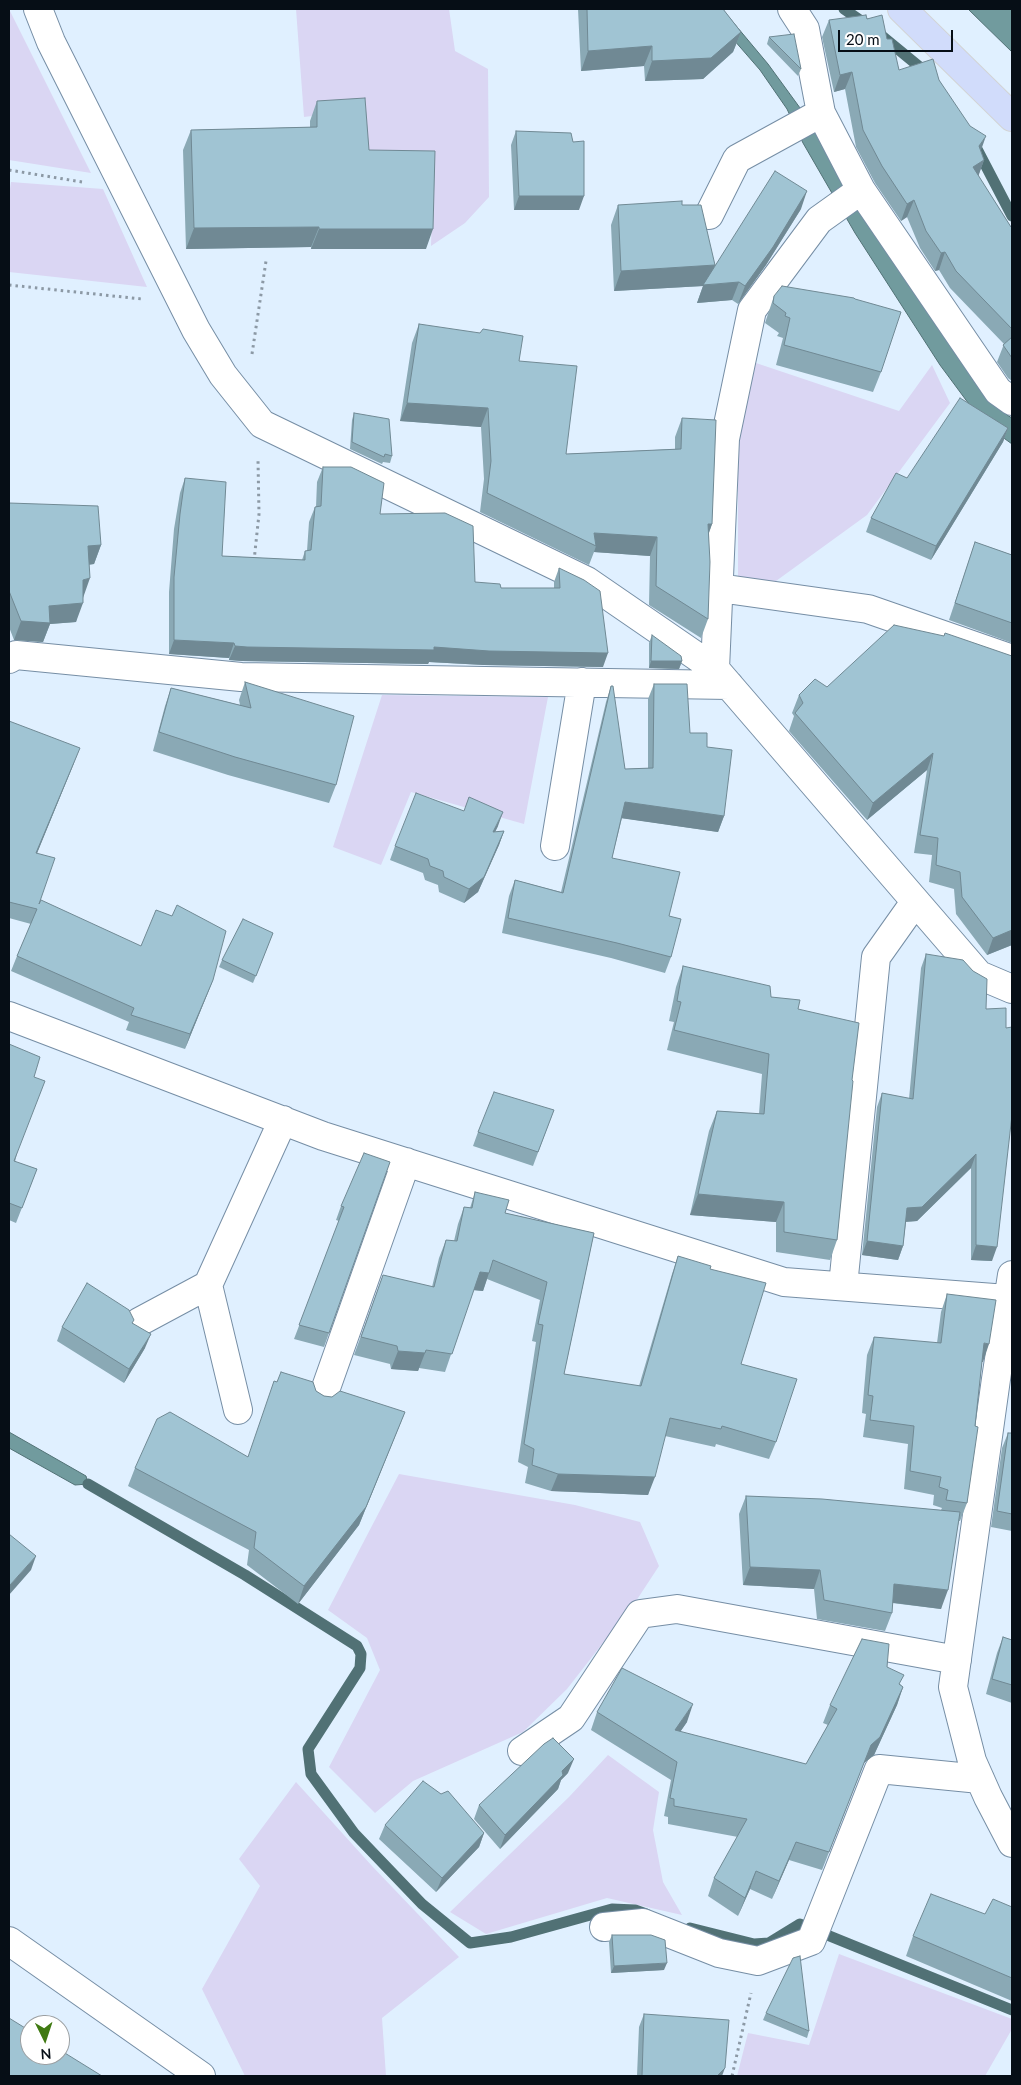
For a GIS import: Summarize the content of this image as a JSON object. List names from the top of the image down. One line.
{"scale_bar":"20 m","north":"bottom"}
